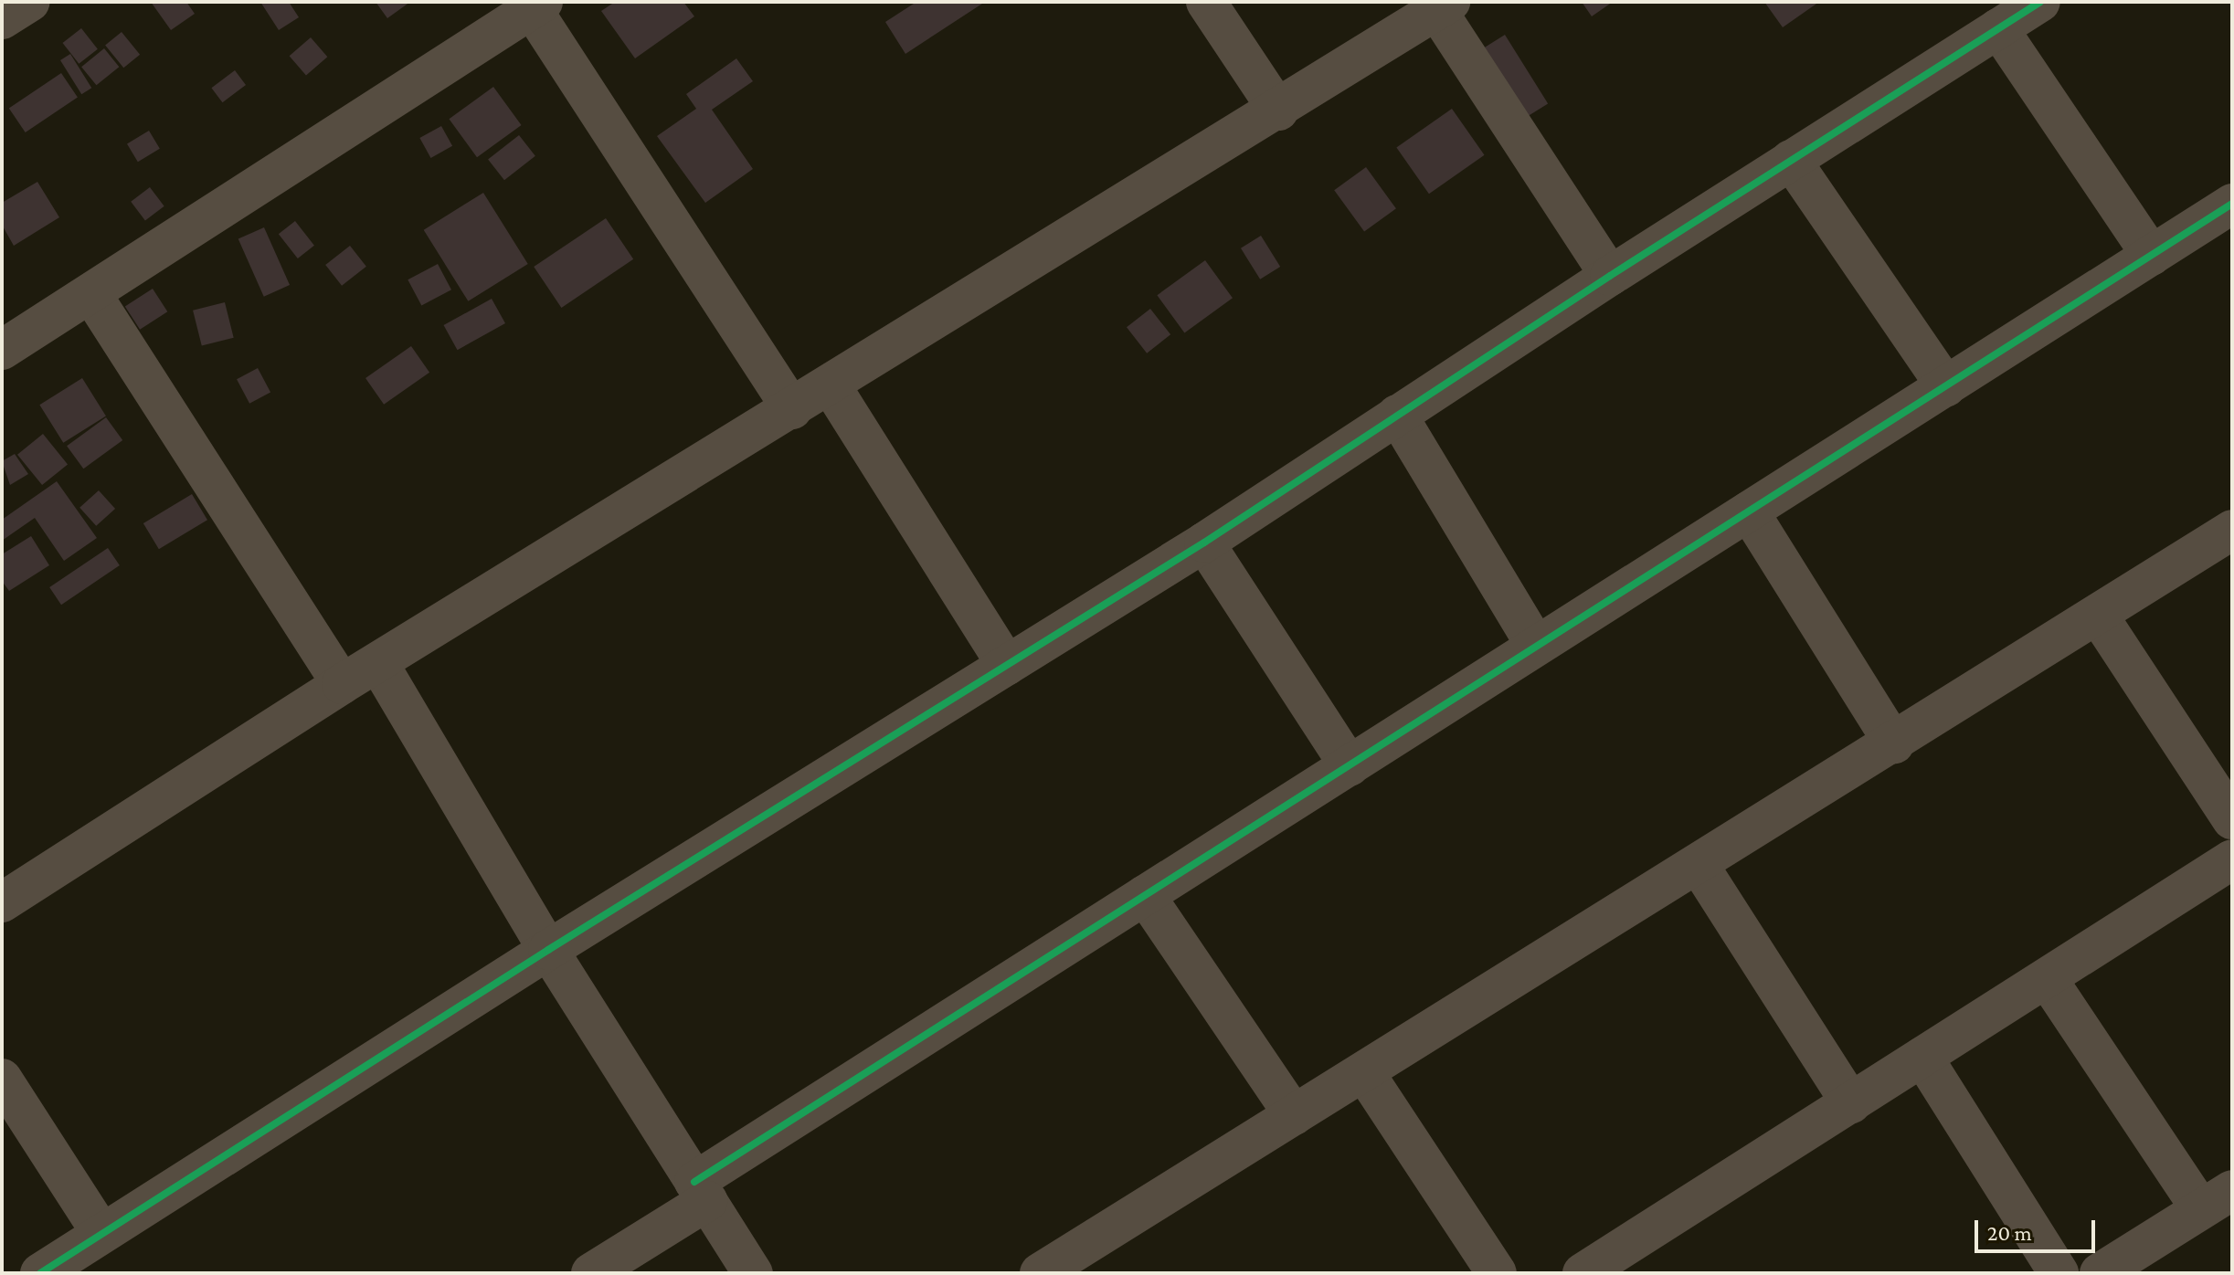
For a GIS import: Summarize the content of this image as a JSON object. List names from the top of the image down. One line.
{"scale_bar":"20 m"}
